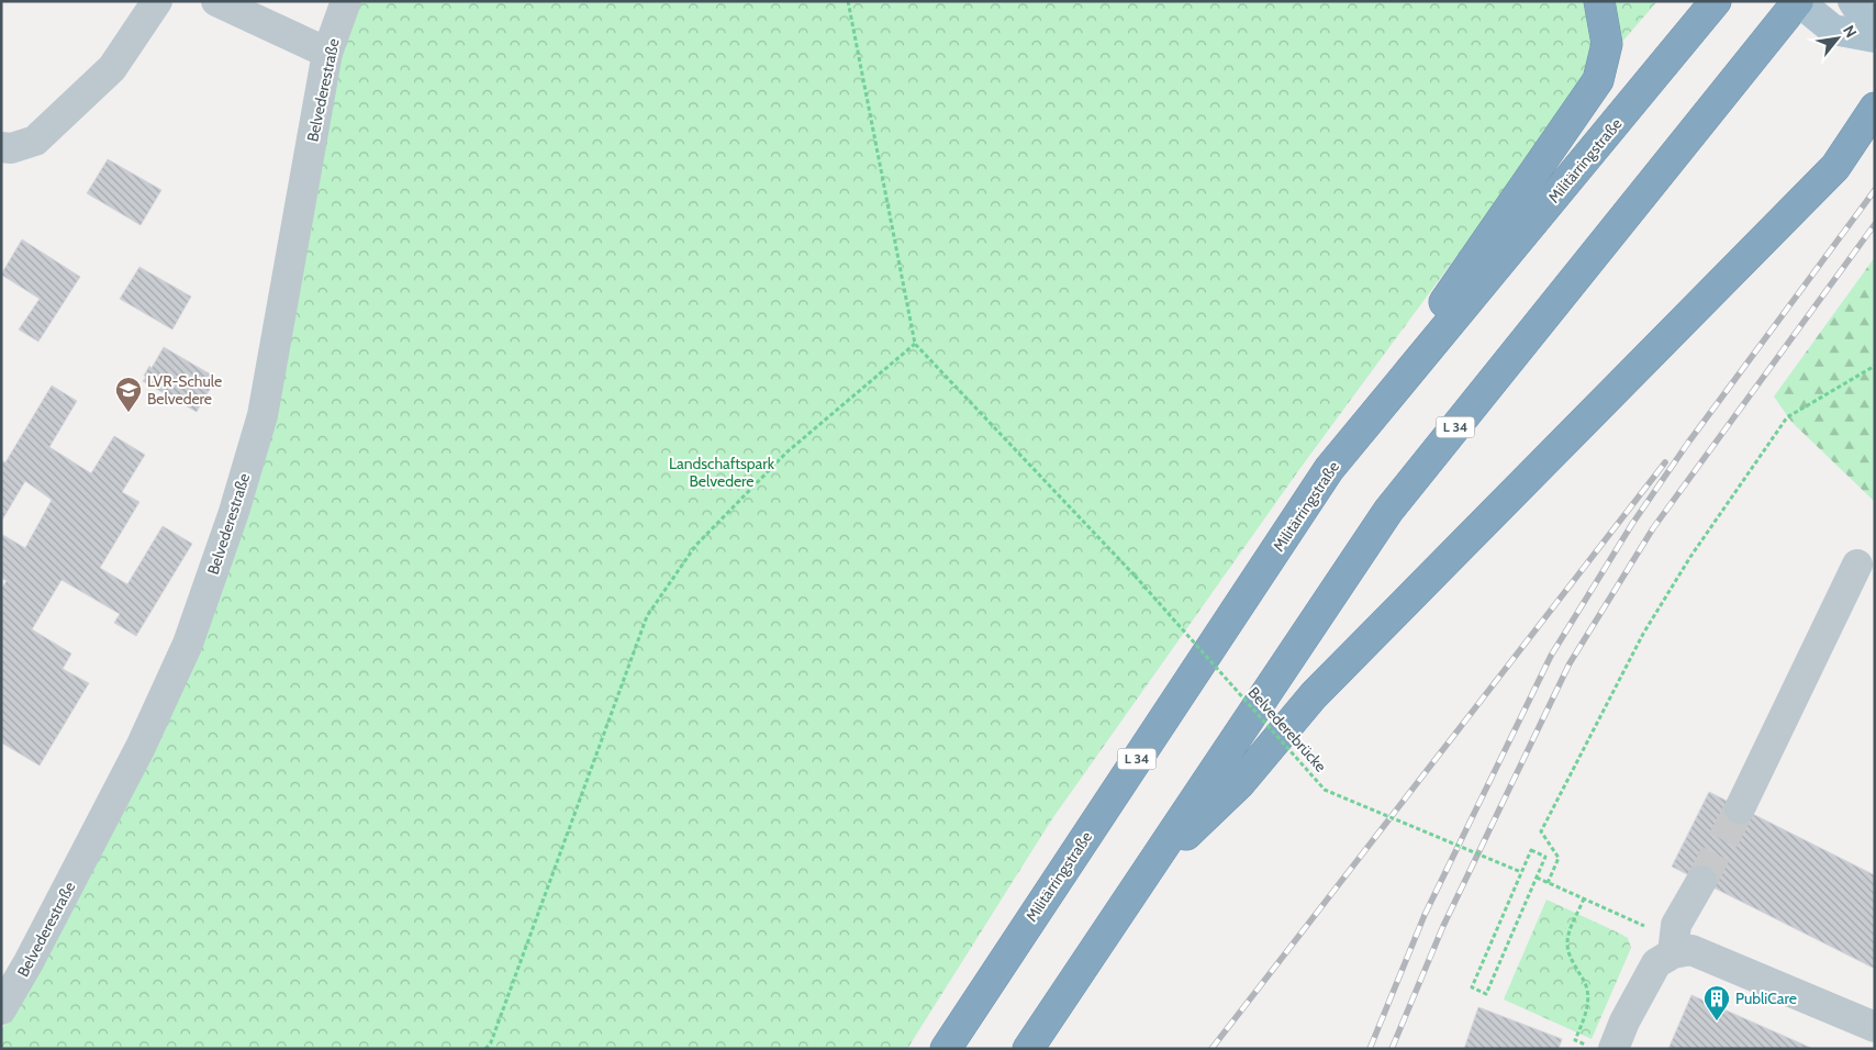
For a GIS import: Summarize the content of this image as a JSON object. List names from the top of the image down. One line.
{"streets":{"highway":["Militärringstraße","L 34"],"street":["Belvederestraße"],"path":["Belvederebrücke"]},"crossings":[["Militärringstraße","L 34"]],"parks":["Landschaftspark Belvedere"],"places":{"school or university":["LVR-Schule Belvedere"],"building":["PubliCare"]},"north":"top right"}
